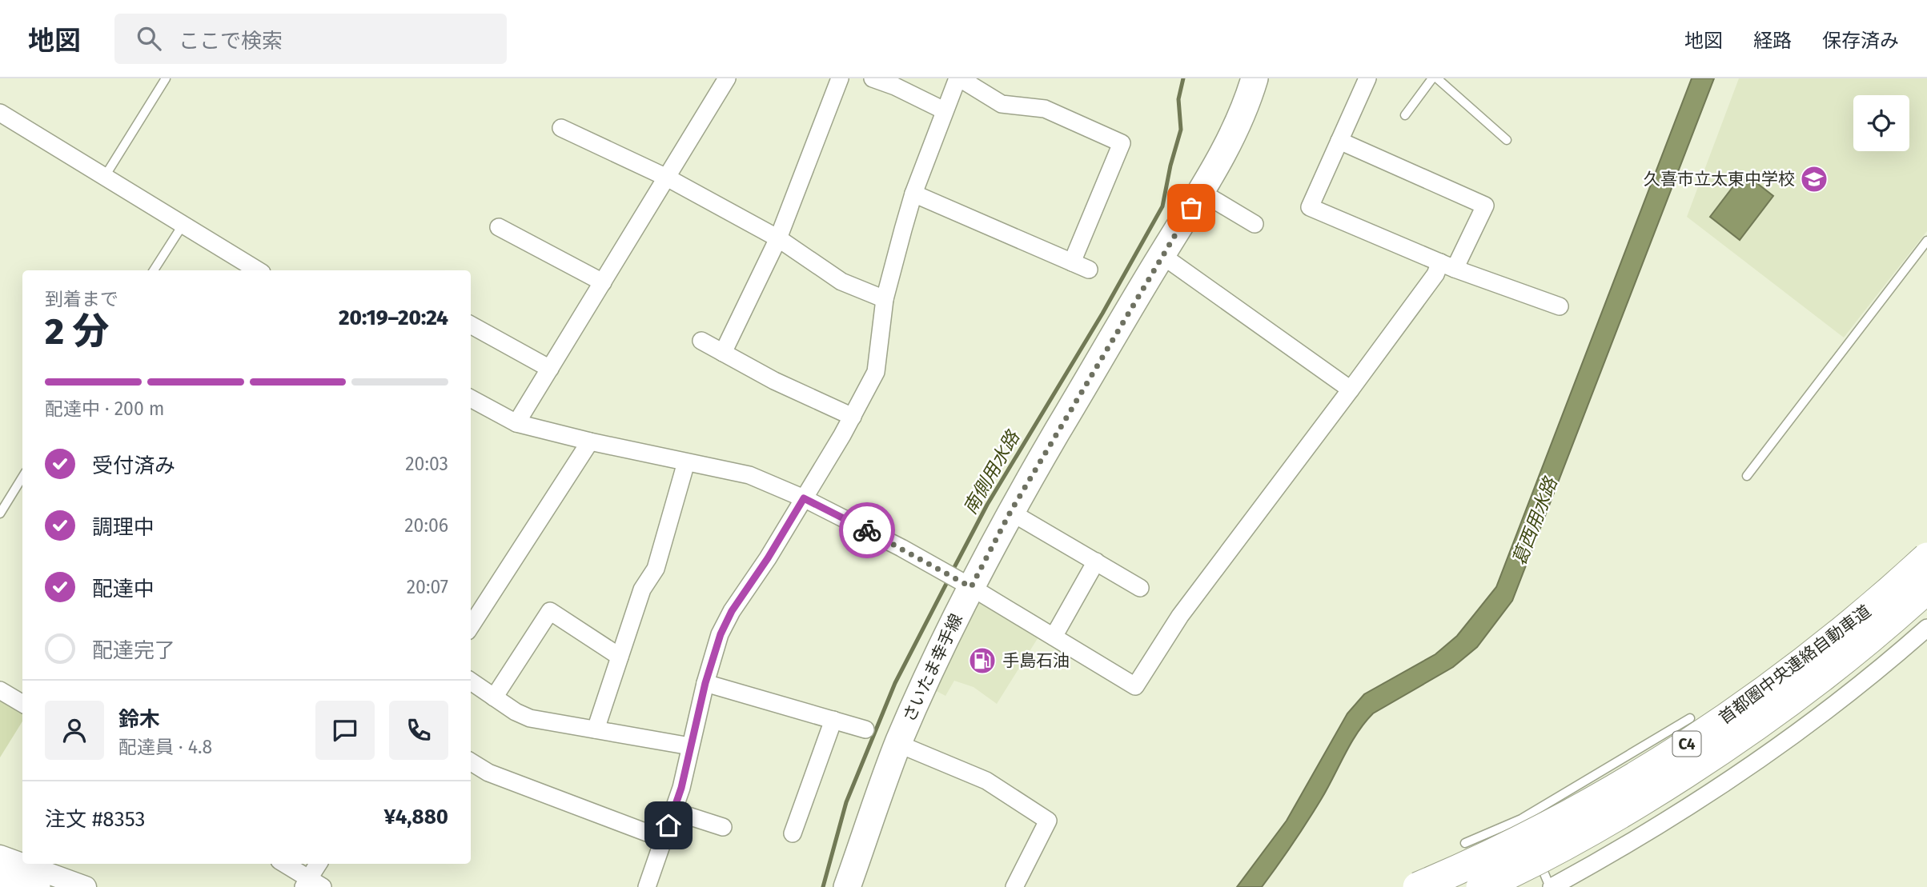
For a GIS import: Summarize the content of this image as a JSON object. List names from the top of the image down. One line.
{"streets":{"highway":["首都圏中央連絡自動車道","C4"],"main road":["さいたま幸手線"]},"water":["南側用水路","葛西用水路"],"places":{"school or university":["久喜市立太東中学校"],"fuel station":["手島石油"]},"page":{"header":"地図","search":"ここで検索","nav":["地図","経路","保存済み"],"heading":["2 分","到着まで","20:19–20:24"],"panel":["鈴木","配達員 · 4.8","注文 #8353","¥4,880"],"bar":"配達中 · 200 m","list":[["受付済み","20:03"],["調理中","20:06"],["配達中","20:07"],"配達完了"]}}
